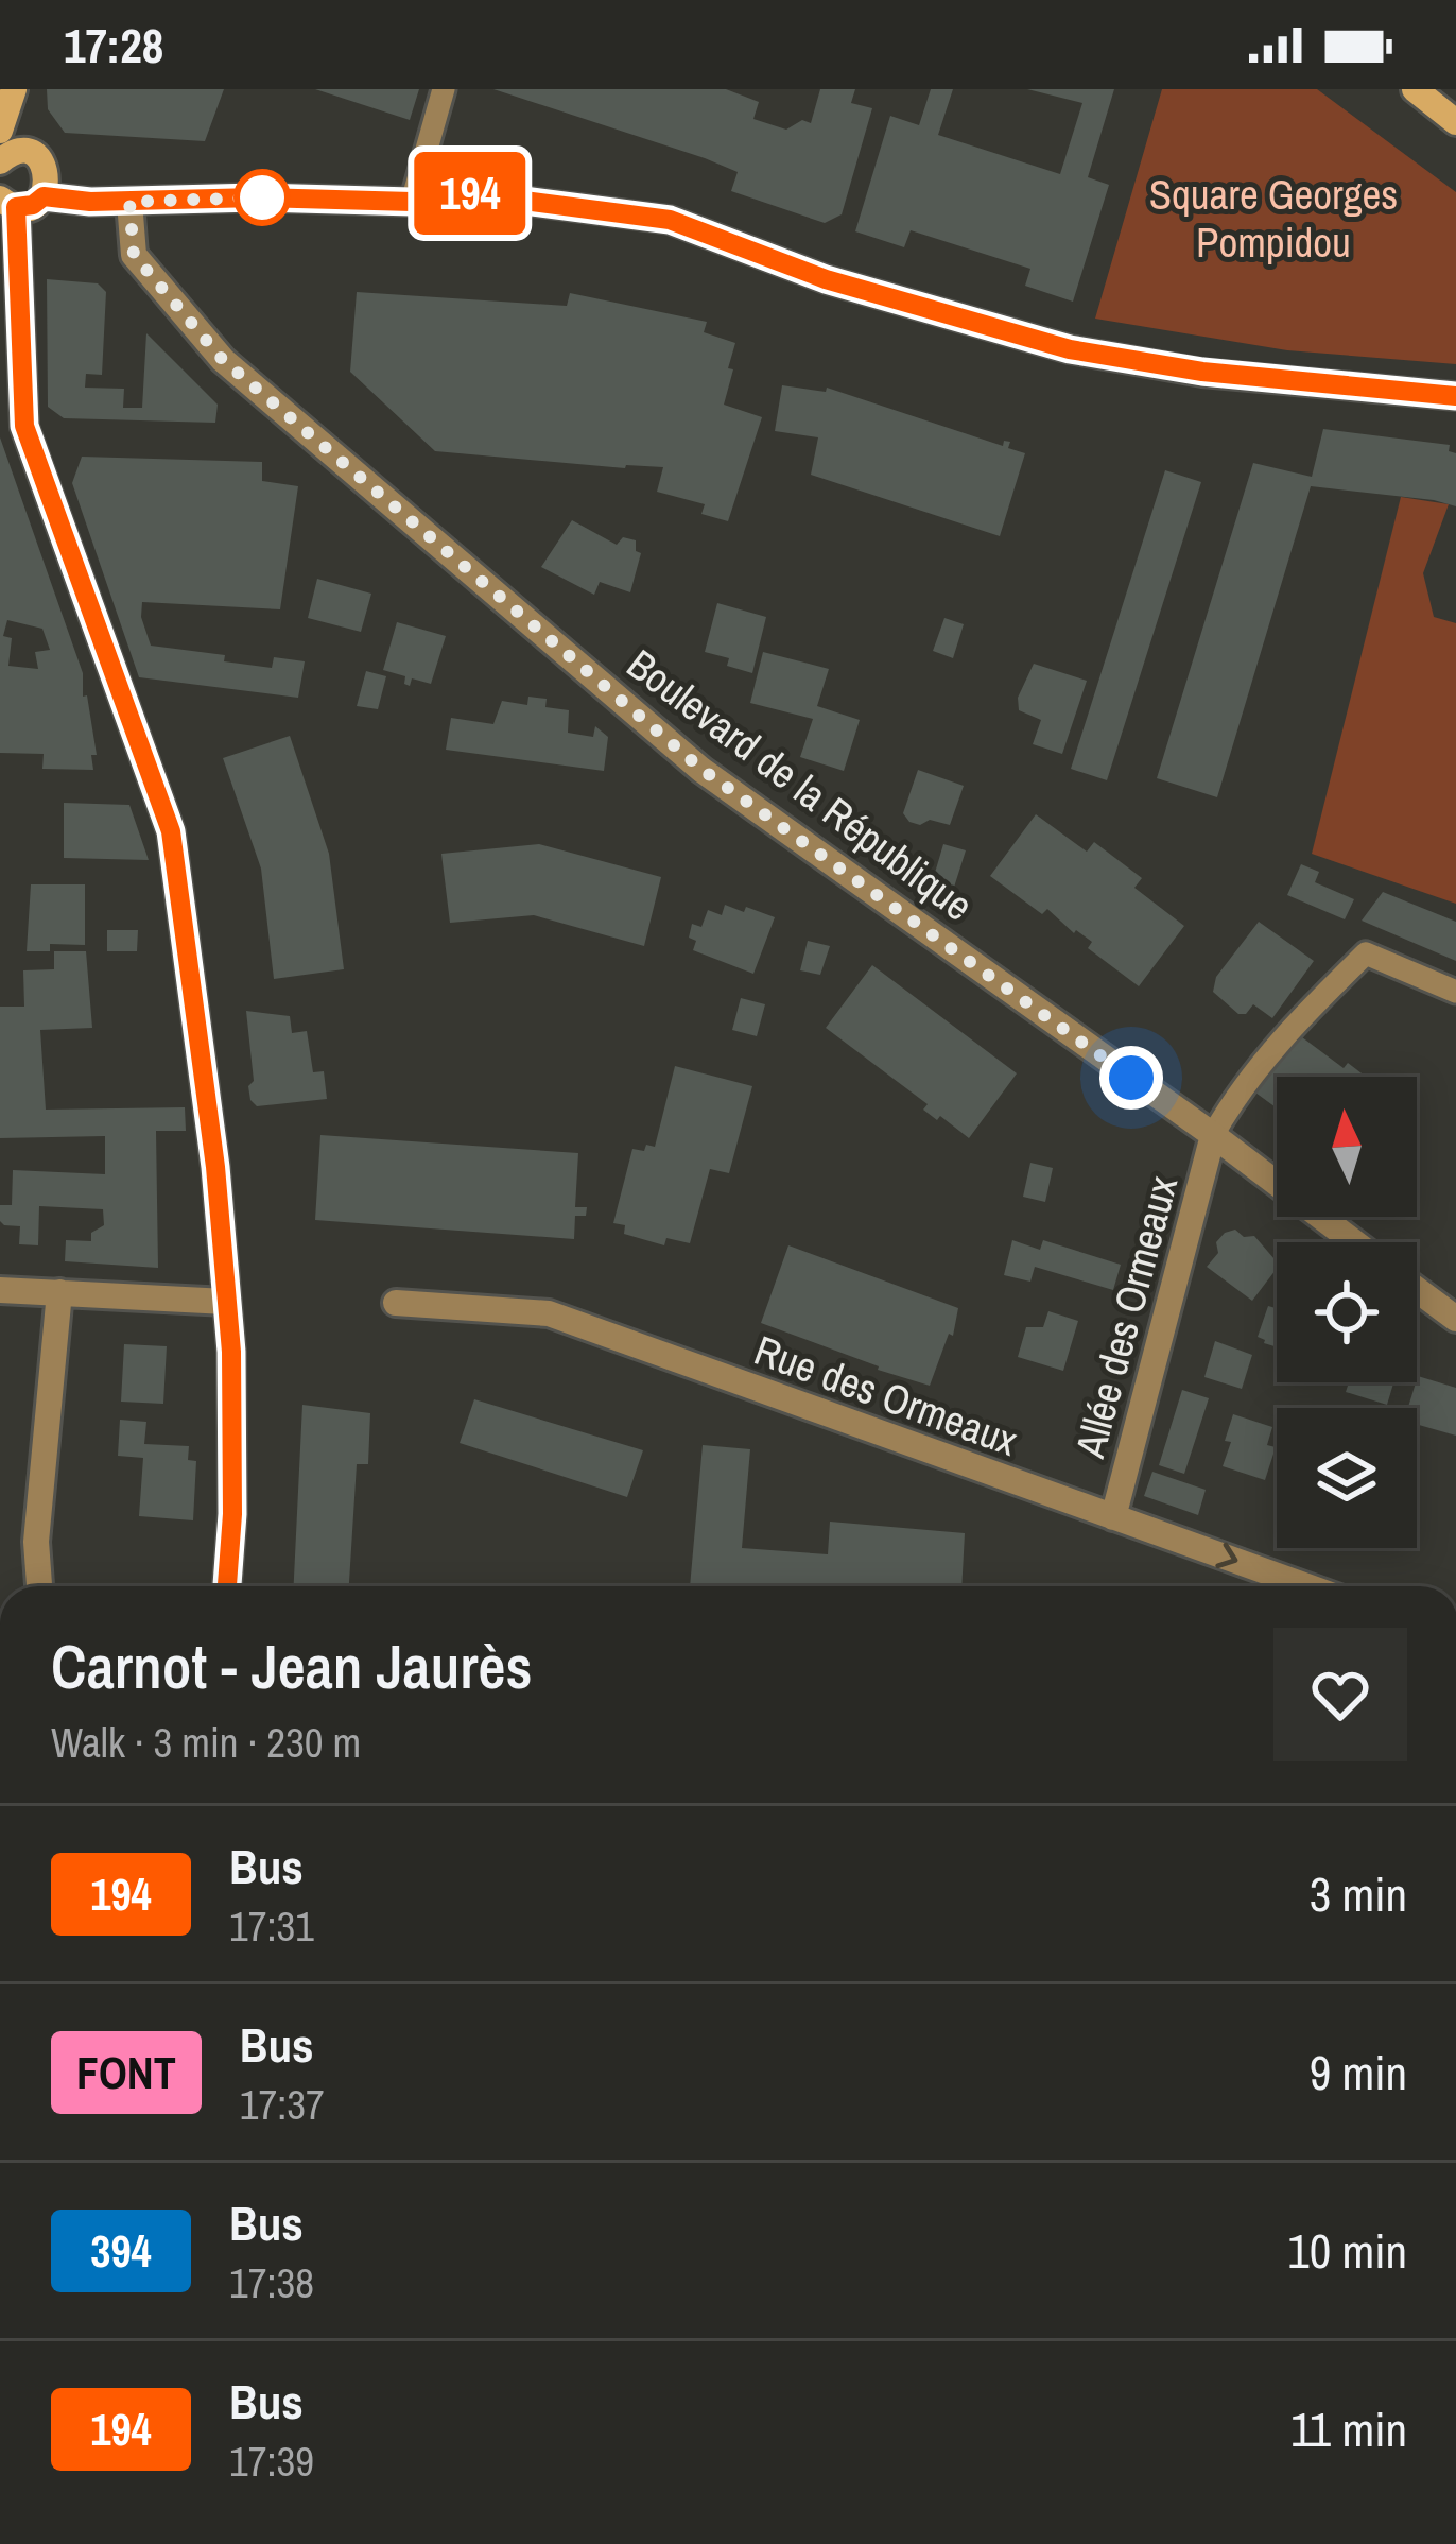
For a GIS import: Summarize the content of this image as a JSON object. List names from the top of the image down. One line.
{"streets":{"street":["Boulevard de la République","Allée des Ormeaux","Rue des Ormeaux"]},"crossings":[["Boulevard de la République","Allée des Ormeaux"],["Allée des Ormeaux","Rue des Ormeaux"]],"parks":["Square Georges Pompidou"],"lines":["bus line 194"],"north":"top","page":{"status":"17:28","on_map":"194","heading":["Carnot - Jean Jaurès","Walk · 3 min · 230 m"],"list":[{"mark":"194","name":"Bus","note":"17:31","value":"3 min"},{"mark":"FONT","name":"Bus","note":"17:37","value":"9 min"},{"mark":"394","name":"Bus","note":"17:38","value":"10 min"},{"mark":"194","name":"Bus","note":"17:39","value":"11 min"}]}}
